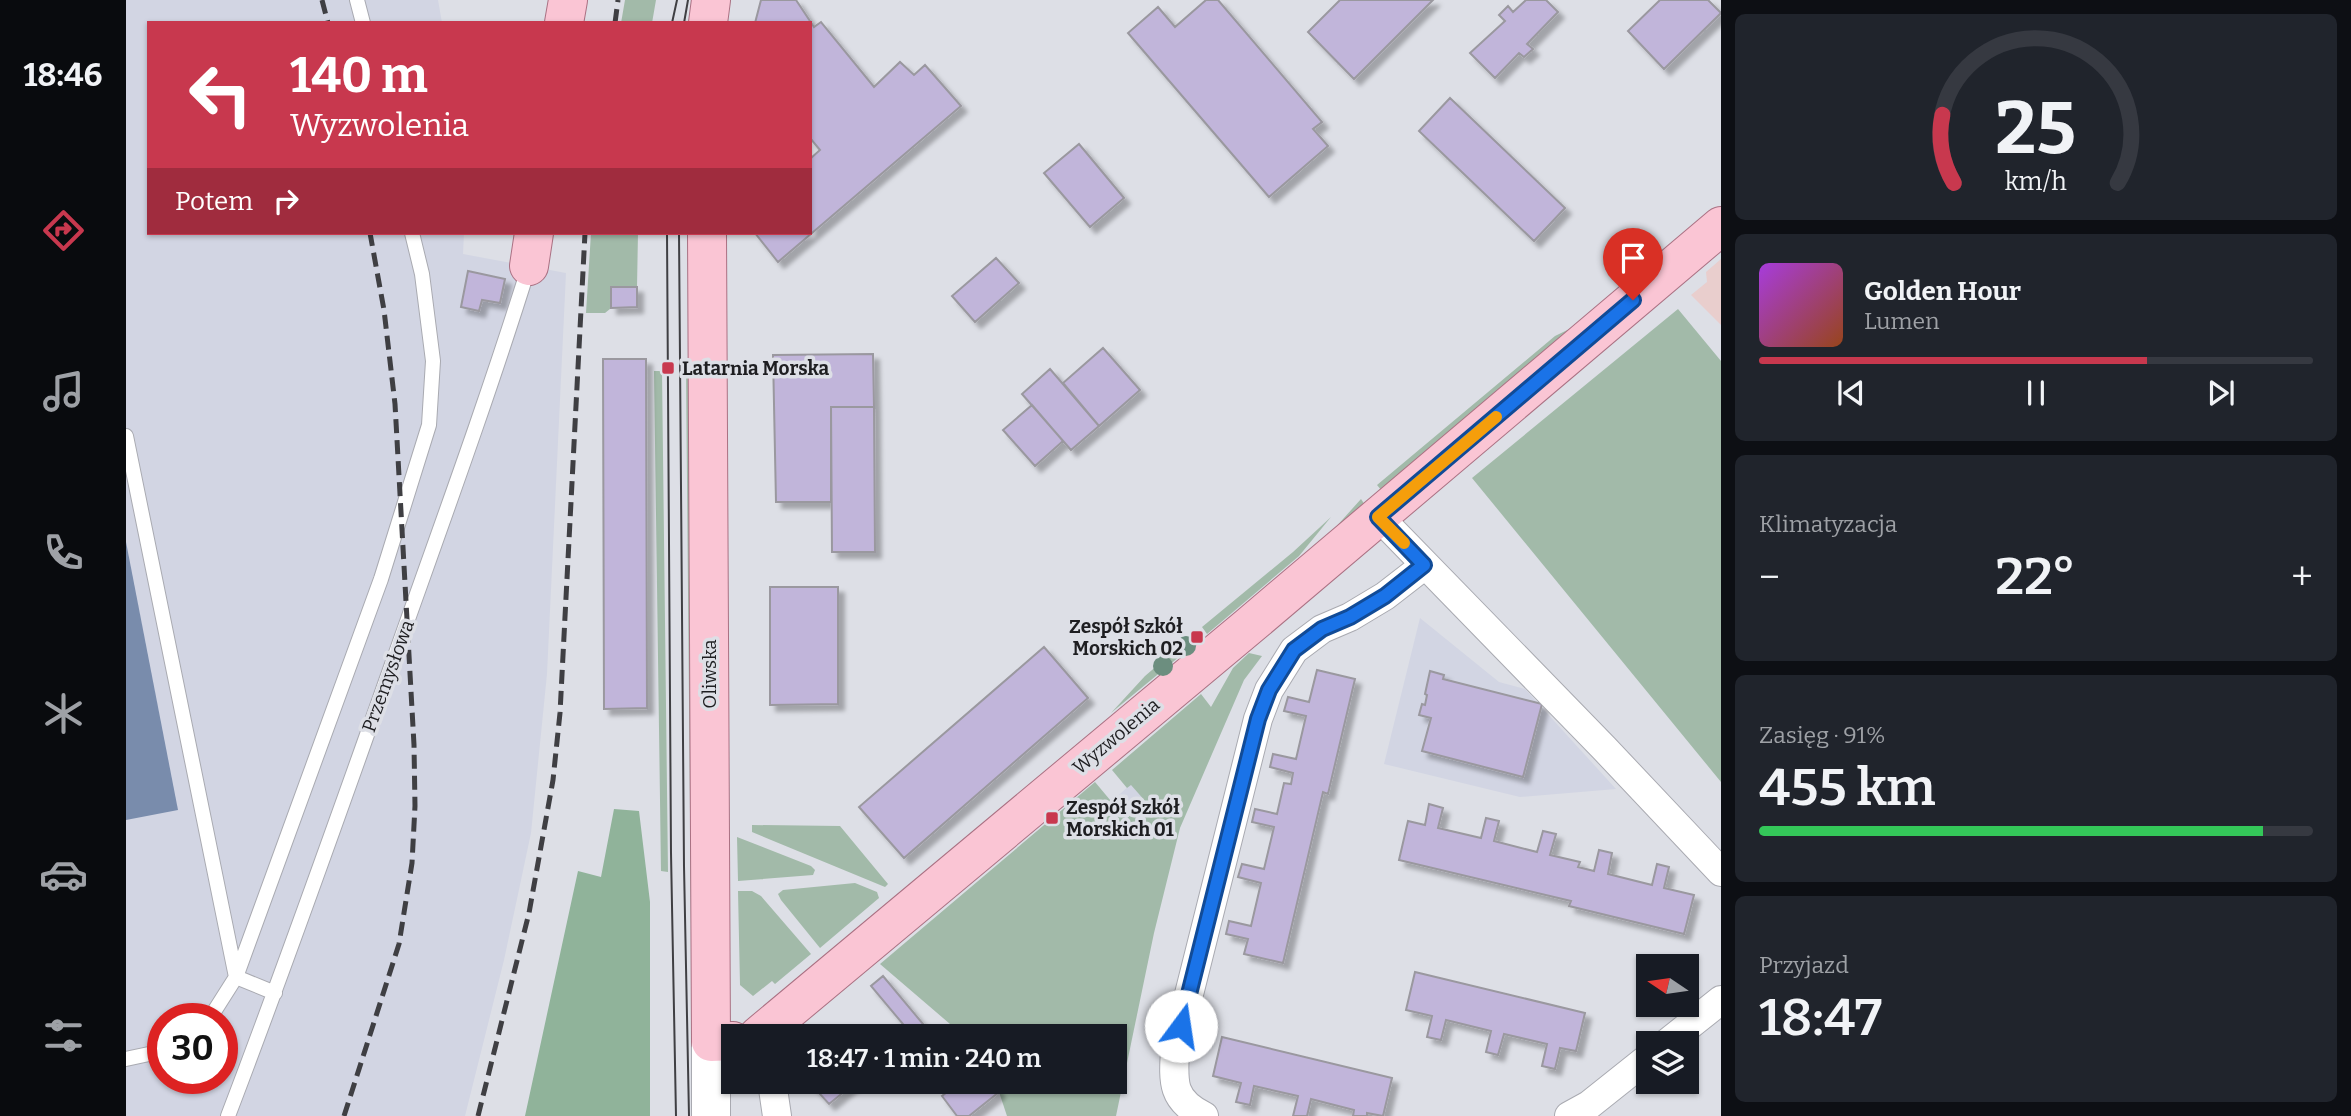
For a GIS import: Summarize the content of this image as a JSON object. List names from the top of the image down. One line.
{"streets":{"main road":["Oliwska","Wyzwolenia"],"lane":["Przemysłowa"]},"places":{"transit":["Latarnia Morska","Zespół Szkół Morskich 02","Zespół Szkół Morskich 01"]},"north":"left","page":{"tabs":"18:46","turn":["140 m","Wyzwolenia"],"then":"Potem","song":["Golden Hour","Lumen"],"tile":["Klimatyzacja",["Zasięg · 91%","455 km"],["Przyjazd","18:47"]],"heat":["−","22°","+"],"limit":"30","trip":"18:47 · 1 min · 240 m","gauge":["25","km/h"]}}
